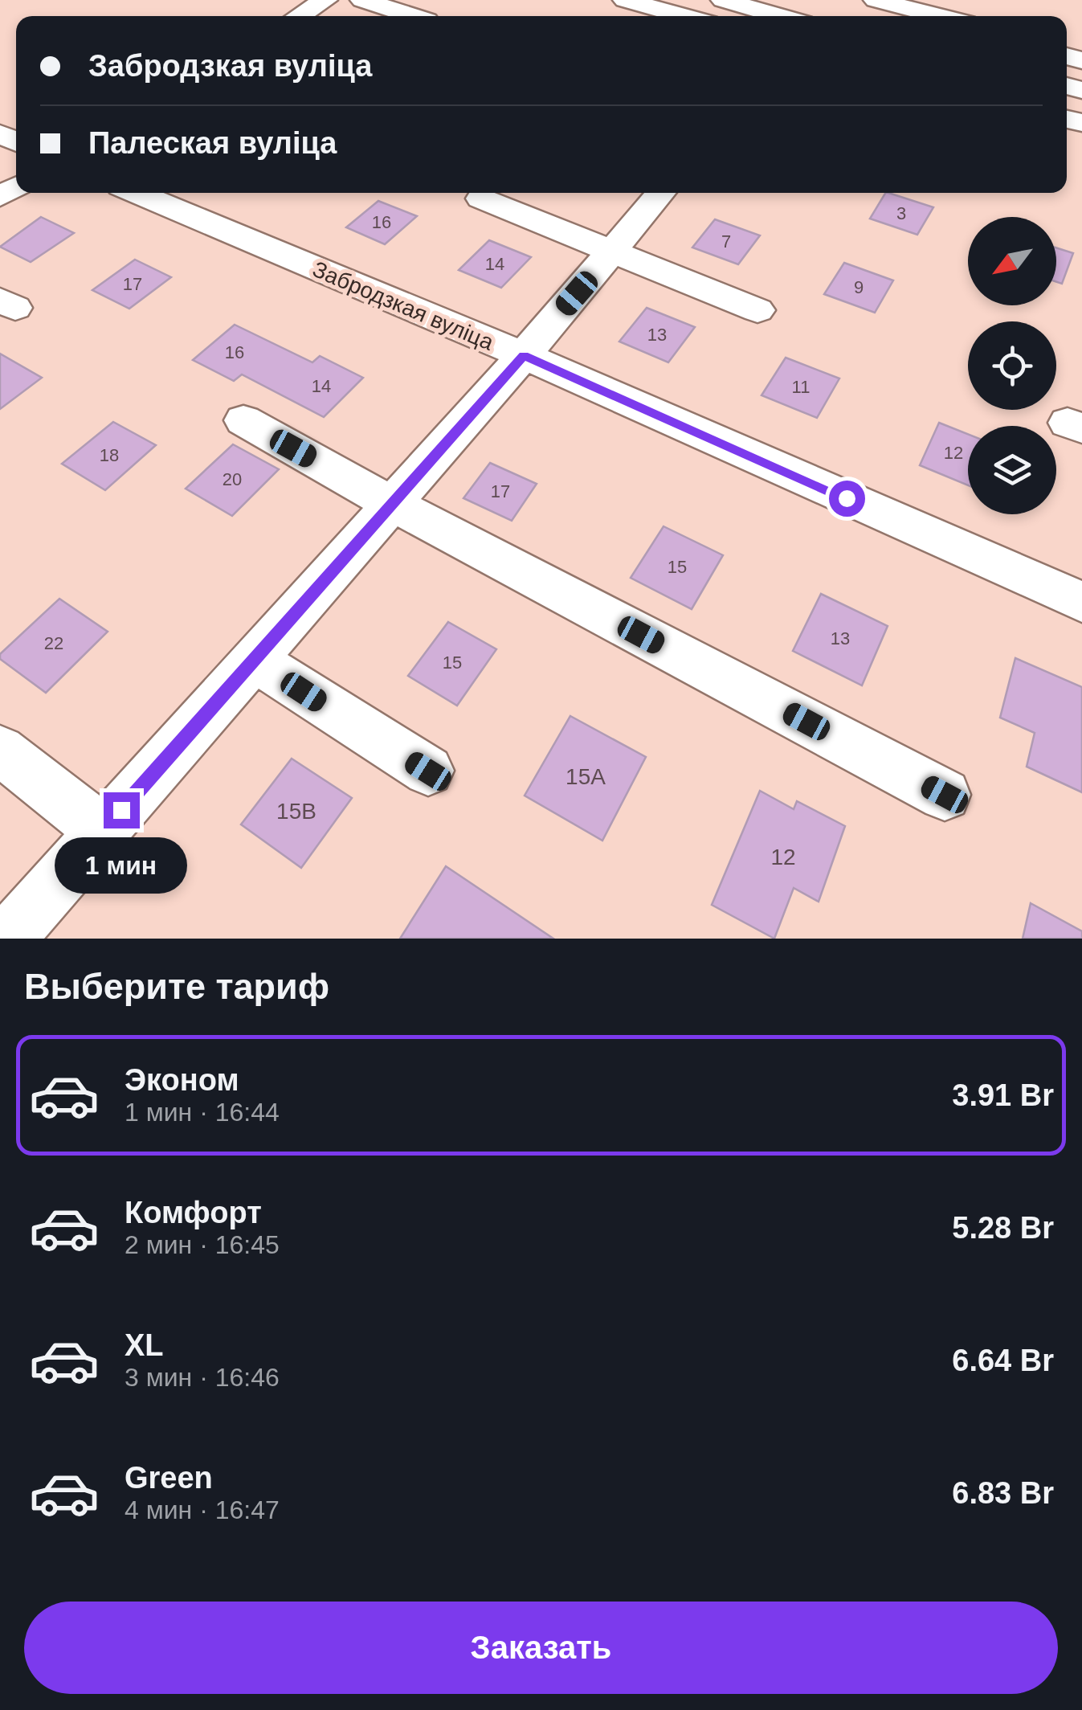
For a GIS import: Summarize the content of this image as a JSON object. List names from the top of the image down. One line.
{"streets":{"street":["Забродзкая вуліца"]},"house_numbers":["3","16","7","14","17","9","13","16","14","11","12","18","20","17","15","13","22","15","15А","15В","12"],"north":"bottom left","page":{"banner":["Забродзкая вуліца","Палеская вуліца"],"bubble":"1 мин","heading":"Выберите тариф","list":[{"name":"Эконом","note":"1 мин · 16:44","value":"3.91 Br"},{"name":"Комфорт","note":"2 мин · 16:45","value":"5.28 Br"},{"name":"XL","note":"3 мин · 16:46","value":"6.64 Br"},{"name":"Green","note":"4 мин · 16:47","value":"6.83 Br"}],"buttons":"Заказать"}}
